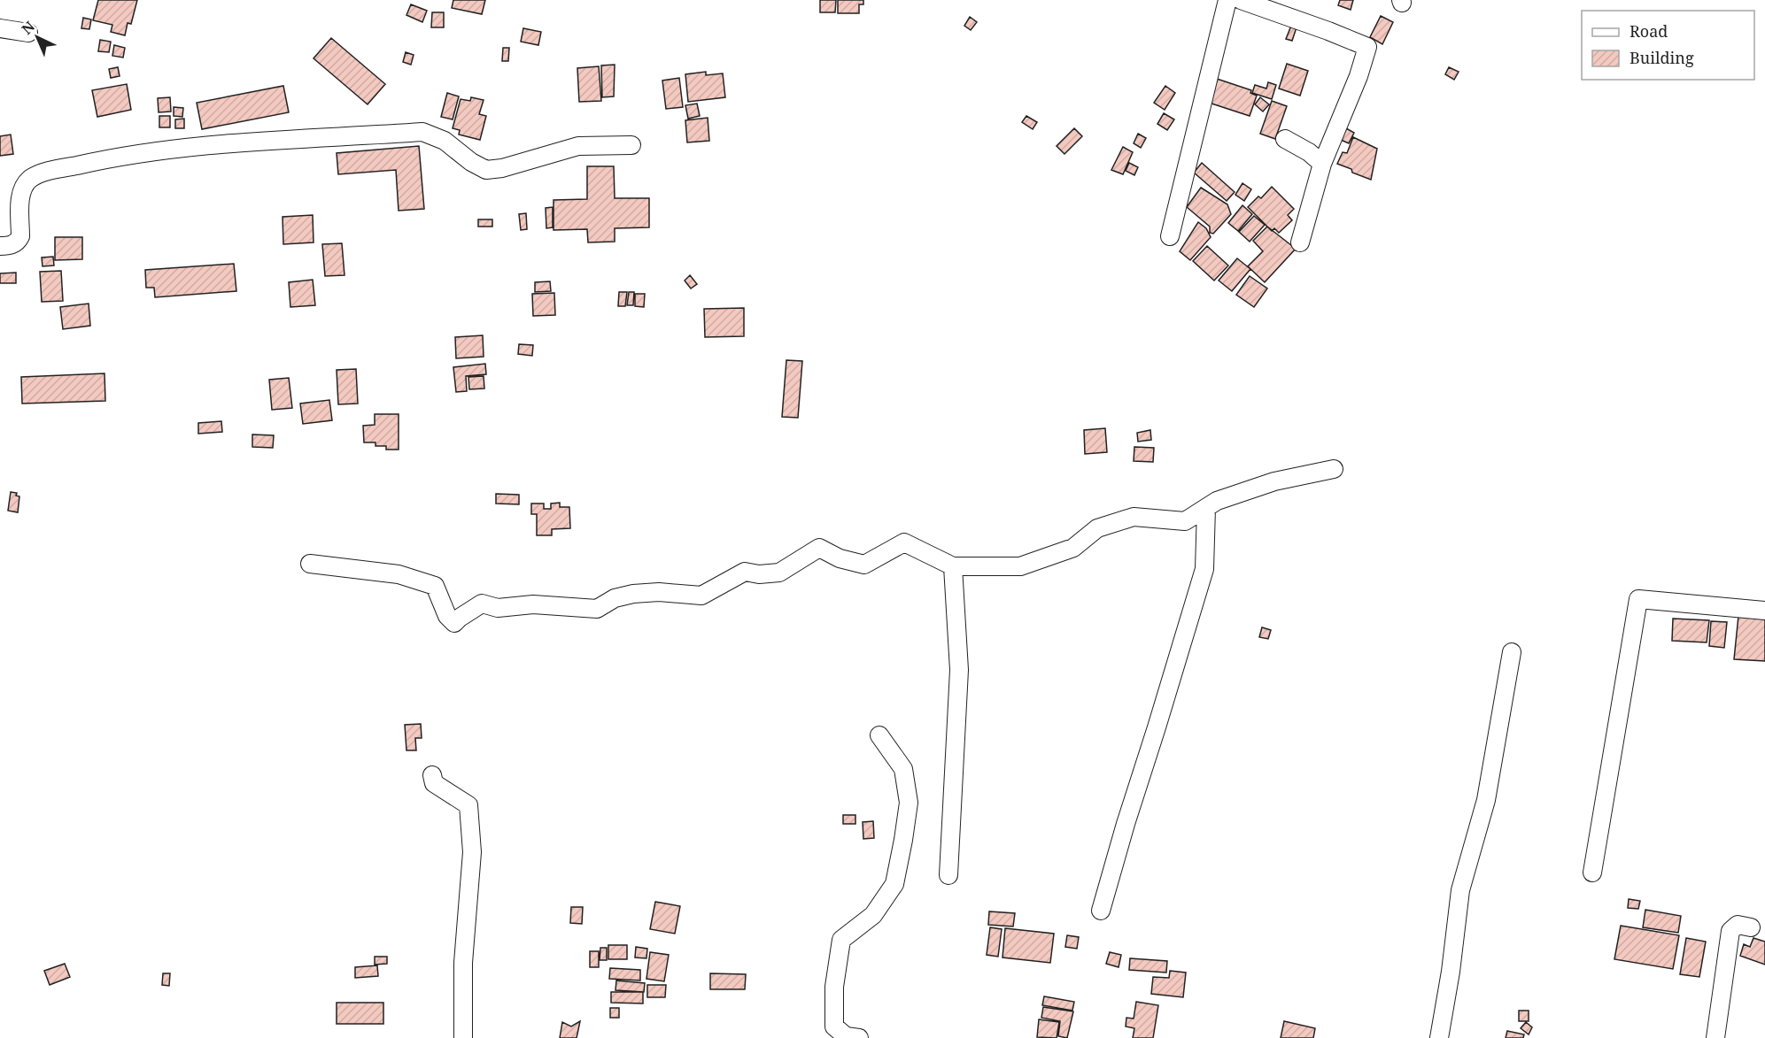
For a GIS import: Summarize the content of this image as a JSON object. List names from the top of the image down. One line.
{"legend":["Road","Building"],"north":"top left"}
